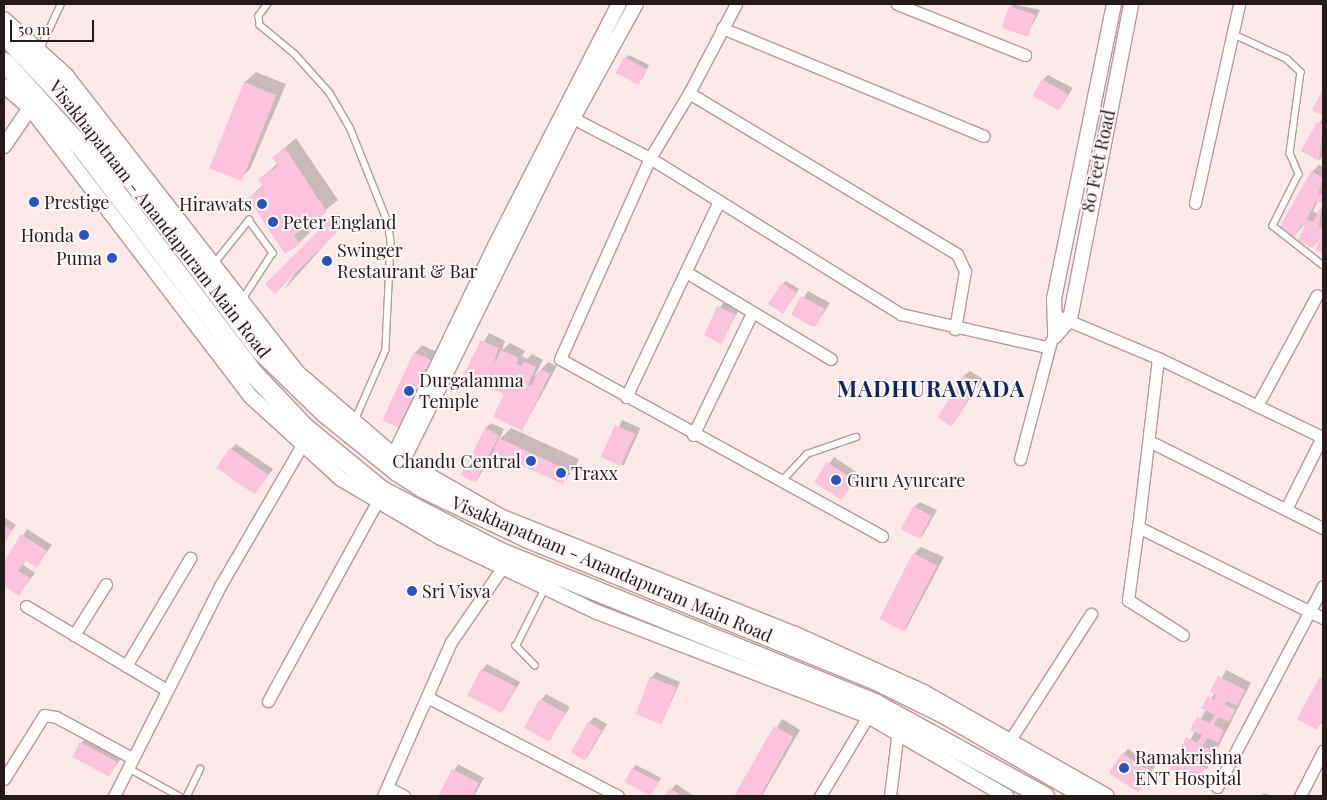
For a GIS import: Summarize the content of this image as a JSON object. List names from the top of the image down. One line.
{"streets":{"main road":["Visakhapatnam - Anandapuram Main Road"],"street":["80 Feet Road"]},"districts":["MADHURAWADA"],"places":["Prestige","Hirawats","Peter England","Honda","Puma","Swinger Restaurant & Bar","Durgalamma Temple","Chandu Central","Traxx","Guru Ayurcare","Sri Visva","Ramakrishna ENT Hospital"],"scale_bar":"50 m"}
